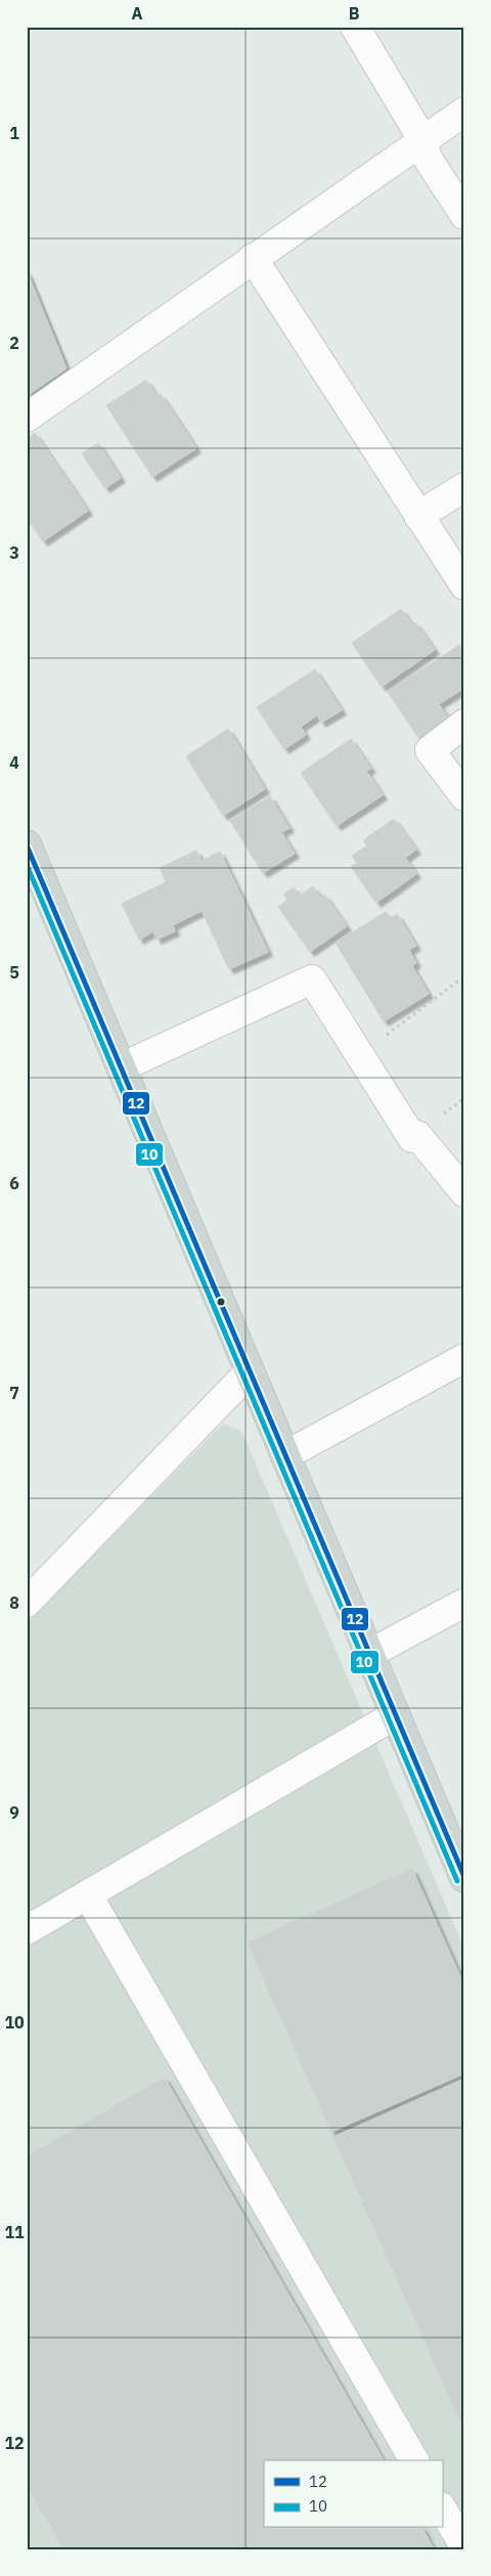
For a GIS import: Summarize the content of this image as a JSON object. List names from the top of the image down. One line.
{"lines":["transit line 12","transit line 10"],"legend":["12","10"],"grid":{"columns":["A","B"],"rows":["1","2","3","4","5","6","7","8","9","10","11","12"]}}
